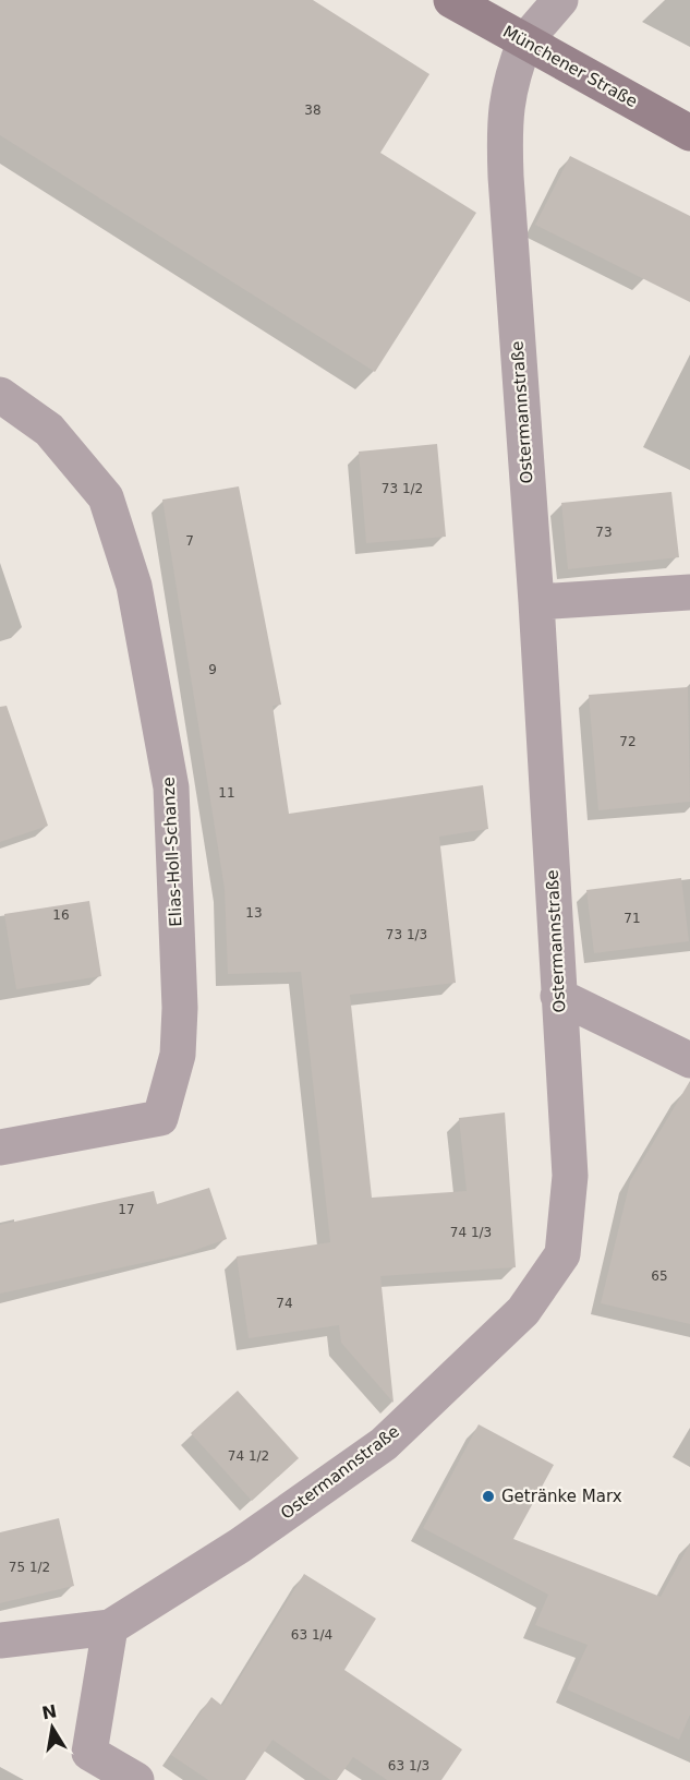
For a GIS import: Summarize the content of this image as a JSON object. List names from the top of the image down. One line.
{"streets":{"main road":["Münchener Straße"],"street":["Ostermannstraße","Elias-Holl-Schanze"]},"crossings":[["Münchener Straße","Ostermannstraße"]],"places":["Getränke Marx"],"house_numbers":["38","73 1/2","73","7","9","72","11","13","16","71","73 1/3","17","74 1/3","65","74","74 1/2","75 1/2","63 1/4","63 1/3"],"north":"top"}
